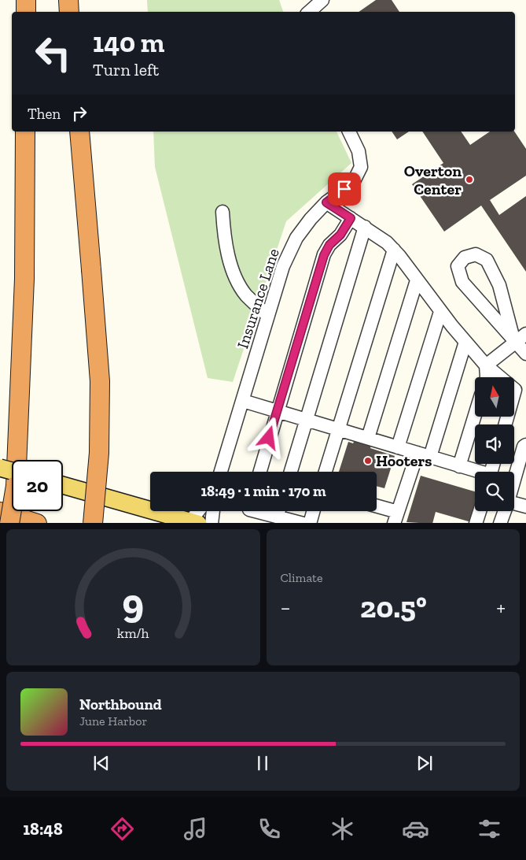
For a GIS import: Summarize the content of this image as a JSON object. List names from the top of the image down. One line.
{"streets":{"street":["Insurance Lane"]},"places":["Overton Center","Hooters"],"north":"top","page":{"turn":["140 m","Turn left"],"then":"Then","limit":"20","trip":"18:49 · 1 min · 170 m","tile":"Climate","heat":["−","20.5°","+"],"song":["Northbound","June Harbor"],"tabs":"18:48","gauge":["9","km/h"]}}
